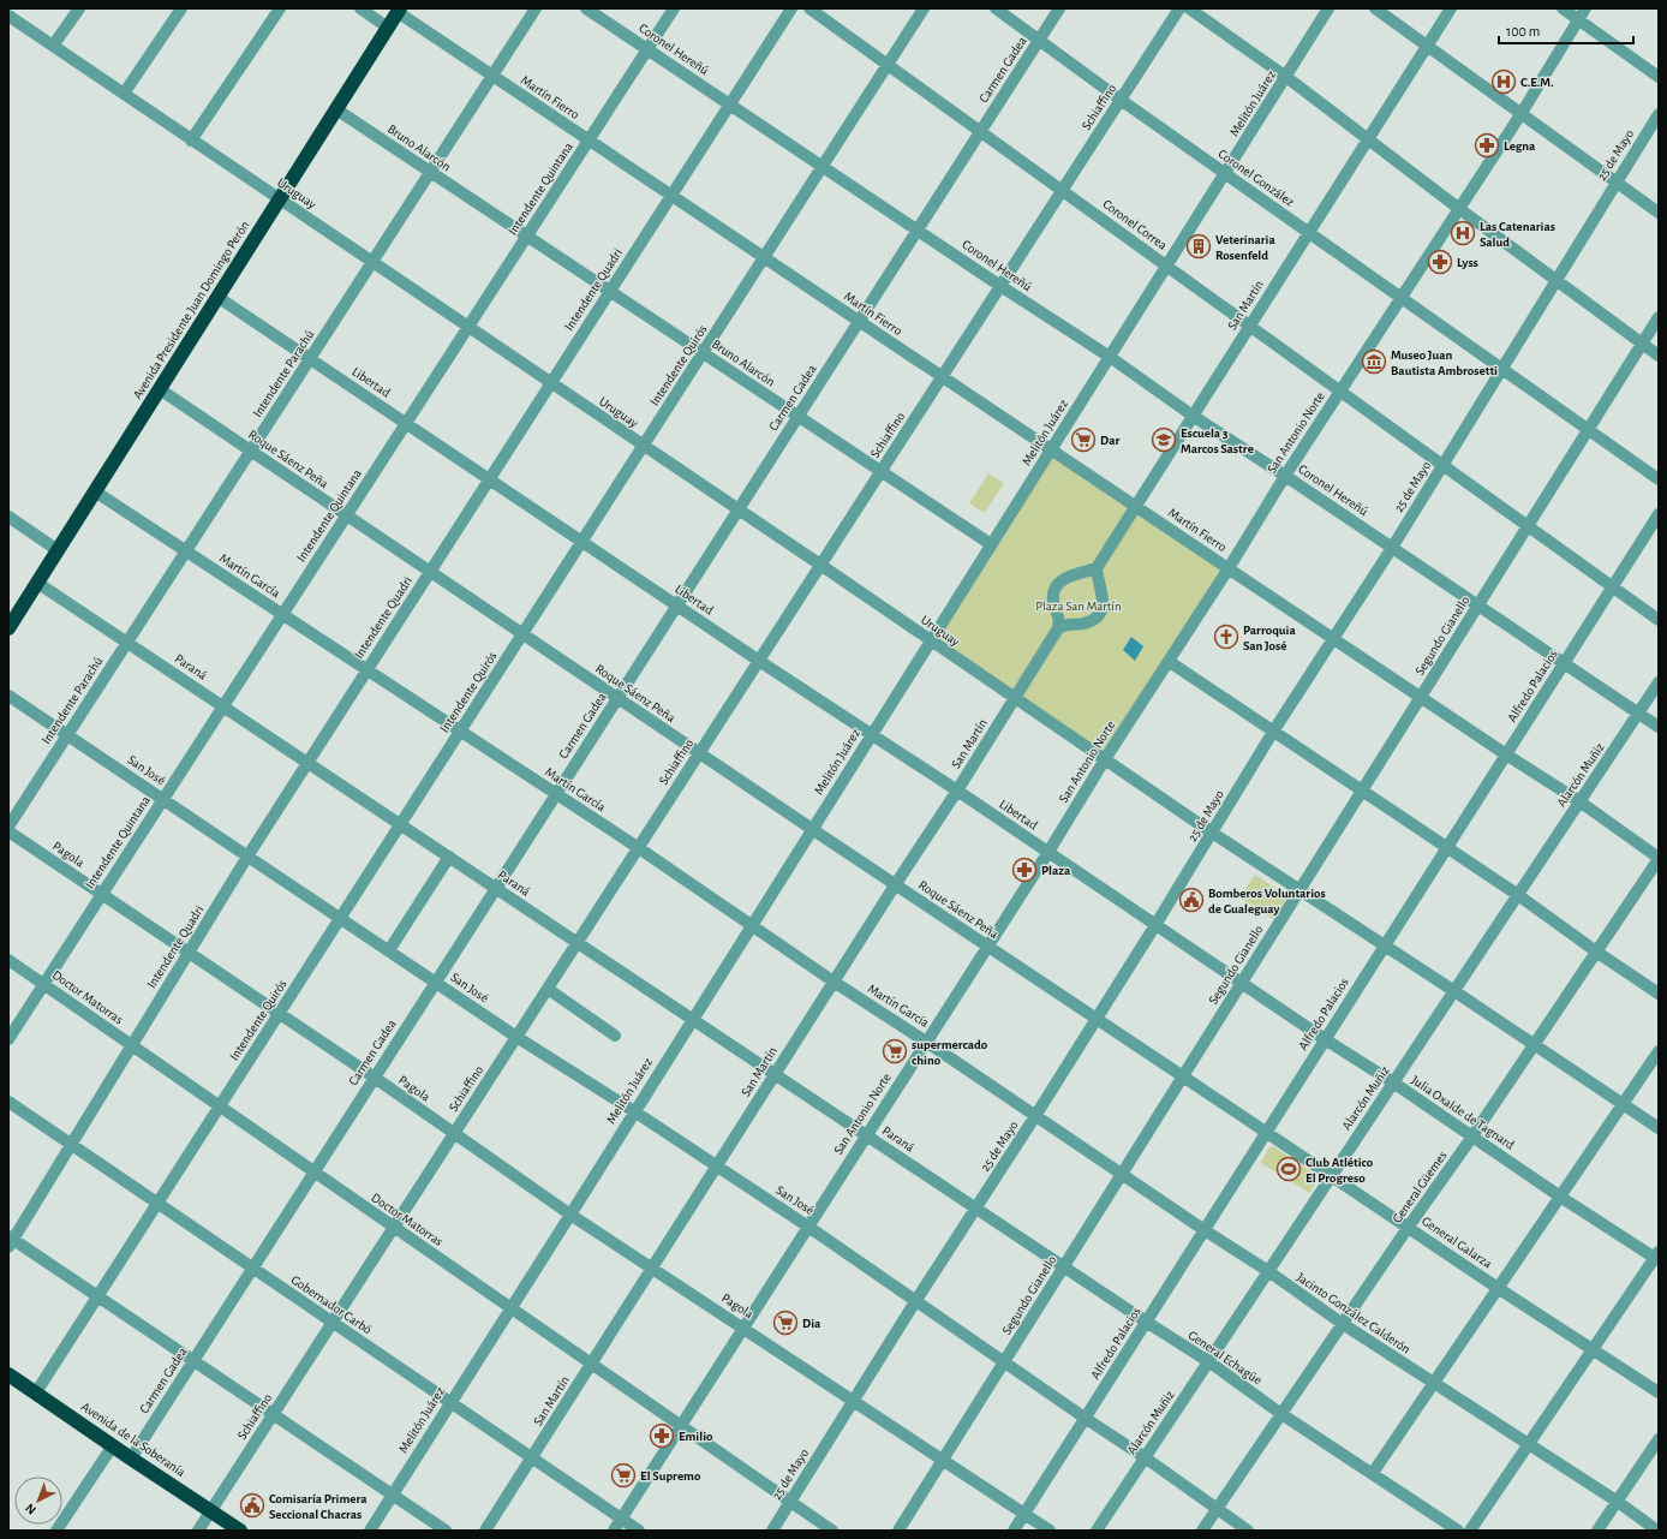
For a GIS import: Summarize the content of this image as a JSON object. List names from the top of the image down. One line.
{"streets":{"highway":["Avenida Presidente Juan Domingo Perón","Avenida de la Soberanía"],"street":["Coronel Hereñú","Carmen Gadea","Martín Fierro","Melitón Juárez","Schiaffino","Bruno Alarcón","25 de Mayo","Coronel González","Intendente Quintana","Uruguay","Coronel Correa","Intendente Quadri","San Martín","Intendente Quirós","Intendente Parachú","Libertad","San Antonio Norte","Roque Sáenz Peña","Martín García","Segundo Gianello","Paraná","Alfredo Palacios","San José","Alarcón Muñiz","Pagola","Doctor Matorras","Julia Oxalde de Tagnard","General Güemes","General Galarza","Gobernador Carbó","Jacinto González Calderón","General Echagüe"]},"crossings":[["Coronel Hereñú","Carmen Gadea"],["Coronel Hereñú","Melitón Juárez"],["Coronel Hereñú","Schiaffino"],["Coronel Hereñú","25 de Mayo"],["Coronel Hereñú","Intendente Quintana"],["Coronel Hereñú","Intendente Quadri"],["Coronel Hereñú","San Martín"],["Coronel Hereñú","Intendente Quirós"],["Coronel Hereñú","San Antonio Norte"],["Coronel Hereñú","Segundo Gianello"],["Coronel Hereñú","Alfredo Palacios"],["Coronel Hereñú","Alarcón Muñiz"],["Carmen Gadea","Martín Fierro"],["Carmen Gadea","Bruno Alarcón"],["Carmen Gadea","Coronel González"],["Carmen Gadea","Uruguay"],["Carmen Gadea","Coronel Correa"],["Carmen Gadea","Libertad"],["Carmen Gadea","Roque Sáenz Peña"],["Carmen Gadea","Martín García"],["Carmen Gadea","Paraná"],["Carmen Gadea","San José"],["Carmen Gadea","Pagola"],["Carmen Gadea","Doctor Matorras"],["Carmen Gadea","Gobernador Carbó"],["Carmen Gadea","Avenida de la Soberanía"],["Martín Fierro","Melitón Juárez"],["Martín Fierro","Schiaffino"],["Martín Fierro","25 de Mayo"],["Martín Fierro","Intendente Quintana"],["Martín Fierro","Intendente Quadri"],["Martín Fierro","San Martín"],["Martín Fierro","Avenida Presidente Juan Domingo Perón"],["Martín Fierro","Intendente Quirós"],["Martín Fierro","Intendente Parachú"],["Martín Fierro","San Antonio Norte"],["Martín Fierro","Segundo Gianello"],["Martín Fierro","Alfredo Palacios"],["Martín Fierro","Alarcón Muñiz"],["Martín Fierro","General Güemes"],["Melitón Juárez","Bruno Alarcón"],["Melitón Juárez","Coronel González"],["Melitón Juárez","Uruguay"],["Melitón Juárez","Coronel Correa"],["Melitón Juárez","Libertad"],["Melitón Juárez","Roque Sáenz Peña"],["Melitón Juárez","Martín García"],["Melitón Juárez","Paraná"],["Melitón Juárez","San José"],["Melitón Juárez","Pagola"],["Melitón Juárez","Doctor Matorras"],["Melitón Juárez","Gobernador Carbó"],["Schiaffino","Bruno Alarcón"],["Schiaffino","Coronel González"],["Schiaffino","Uruguay"],["Schiaffino","Coronel Correa"],["Schiaffino","Libertad"],["Schiaffino","Roque Sáenz Peña"],["Schiaffino","Martín García"],["Schiaffino","Paraná"],["Schiaffino","San José"],["Schiaffino","Pagola"],["Schiaffino","Doctor Matorras"],["Schiaffino","Gobernador Carbó"],["Schiaffino","Avenida de la Soberanía"],["Bruno Alarcón","Intendente Quintana"],["Bruno Alarcón","Intendente Quadri"],["Bruno Alarcón","Avenida Presidente Juan Domingo Perón"],["Bruno Alarcón","Intendente Quirós"],["Bruno Alarcón","Intendente Parachú"],["25 de Mayo","Coronel González"],["25 de Mayo","Uruguay"],["25 de Mayo","Coronel Correa"],["25 de Mayo","Libertad"],["25 de Mayo","Roque Sáenz Peña"],["25 de Mayo","Martín García"],["25 de Mayo","Paraná"],["25 de Mayo","San José"],["25 de Mayo","Pagola"],["25 de Mayo","Doctor Matorras"],["25 de Mayo","Julia Oxalde de Tagnard"],["25 de Mayo","General Galarza"],["25 de Mayo","Jacinto González Calderón"],["25 de Mayo","General Echagüe"],["Coronel González","San Martín"],["Coronel González","San Antonio Norte"],["Coronel González","Segundo Gianello"],["Intendente Quintana","Uruguay"],["Intendente Quintana","Libertad"],["Intendente Quintana","Roque Sáenz Peña"],["Intendente Quintana","Martín García"],["Intendente Quintana","Paraná"],["Intendente Quintana","San José"],["Intendente Quintana","Pagola"],["Intendente Quintana","Doctor Matorras"],["Uruguay","Intendente Quadri"],["Uruguay","San Martín"],["Uruguay","Avenida Presidente Juan Domingo Perón"],["Uruguay","Intendente Quirós"],["Uruguay","Intendente Parachú"],["Uruguay","San Antonio Norte"],["Uruguay","Segundo Gianello"],["Uruguay","Alfredo Palacios"],["Uruguay","Alarcón Muñiz"],["Uruguay","General Güemes"],["Coronel Correa","San Martín"],["Coronel Correa","Intendente Quirós"],["Coronel Correa","San Antonio Norte"],["Coronel Correa","Segundo Gianello"],["Coronel Correa","Alfredo Palacios"],["Intendente Quadri","Libertad"],["Intendente Quadri","Roque Sáenz Peña"],["Intendente Quadri","Martín García"],["Intendente Quadri","Paraná"],["Intendente Quadri","San José"],["Intendente Quadri","Pagola"],["Intendente Quadri","Doctor Matorras"],["Intendente Quadri","Gobernador Carbó"],["San Martín","Libertad"],["San Martín","Roque Sáenz Peña"],["San Martín","Martín García"],["San Martín","Paraná"],["San Martín","San José"],["San Martín","Pagola"],["San Martín","Doctor Matorras"],["San Martín","Gobernador Carbó"],["Avenida Presidente Juan Domingo Perón","Libertad"],["Avenida Presidente Juan Domingo Perón","Roque Sáenz Peña"],["Avenida Presidente Juan Domingo Perón","Martín García"],["Avenida Presidente Juan Domingo Perón","Paraná"],["Intendente Quirós","Libertad"],["Intendente Quirós","Roque Sáenz Peña"],["Intendente Quirós","Martín García"],["Intendente Quirós","Paraná"],["Intendente Quirós","San José"],["Intendente Quirós","Pagola"],["Intendente Quirós","Doctor Matorras"],["Intendente Quirós","Gobernador Carbó"],["Intendente Quirós","Avenida de la Soberanía"],["Intendente Parachú","Libertad"],["Intendente Parachú","Roque Sáenz Peña"],["Intendente Parachú","Martín García"],["Intendente Parachú","Paraná"],["Intendente Parachú","San José"],["Libertad","San Antonio Norte"],["Libertad","Julia Oxalde de Tagnard"],["San Antonio Norte","Roque Sáenz Peña"],["San Antonio Norte","Martín García"],["San Antonio Norte","Paraná"],["San Antonio Norte","San José"],["San Antonio Norte","Pagola"],["San Antonio Norte","Doctor Matorras"],["San Antonio Norte","Gobernador Carbó"],["Roque Sáenz Peña","General Galarza"],["Martín García","Jacinto González Calderón"],["Segundo Gianello","San José"],["Segundo Gianello","Pagola"],["Segundo Gianello","Julia Oxalde de Tagnard"],["Segundo Gianello","General Galarza"],["Segundo Gianello","Jacinto González Calderón"],["Segundo Gianello","General Echagüe"],["Paraná","General Echagüe"],["Alfredo Palacios","San José"],["Alfredo Palacios","Pagola"],["Alfredo Palacios","Julia Oxalde de Tagnard"],["Alfredo Palacios","General Galarza"],["Alfredo Palacios","Jacinto González Calderón"],["Alfredo Palacios","General Echagüe"],["San José","Alarcón Muñiz"],["San José","General Güemes"],["Alarcón Muñiz","Julia Oxalde de Tagnard"],["Alarcón Muñiz","General Galarza"],["Alarcón Muñiz","Jacinto González Calderón"],["Alarcón Muñiz","General Echagüe"],["Julia Oxalde de Tagnard","General Güemes"],["General Güemes","General Galarza"],["General Güemes","Jacinto González Calderón"],["General Güemes","General Echagüe"]],"parks":["Plaza San Martín"],"places":{"hospital":["C.E.M.","Las Catenarias Salud"],"pharmacy":["Legna","Lyss","Plaza","Emilio"],"building":["Veterinaria Rosenfeld"],"museum":["Museo Juan Bautista Ambrosetti"],"supermarket":["Dar","supermercado chino","Dia","El Supremo"],"school or university":["Escuela 3 Marcos Sastre"],"church":["Parroquia San José"],"public building":["Bomberos Voluntarios de Gualeguay","Comisaría Primera Seccional Chacras"],"sports":["Club Atlético El Progreso"]},"scale_bar":"100 m","north":"bottom left"}
